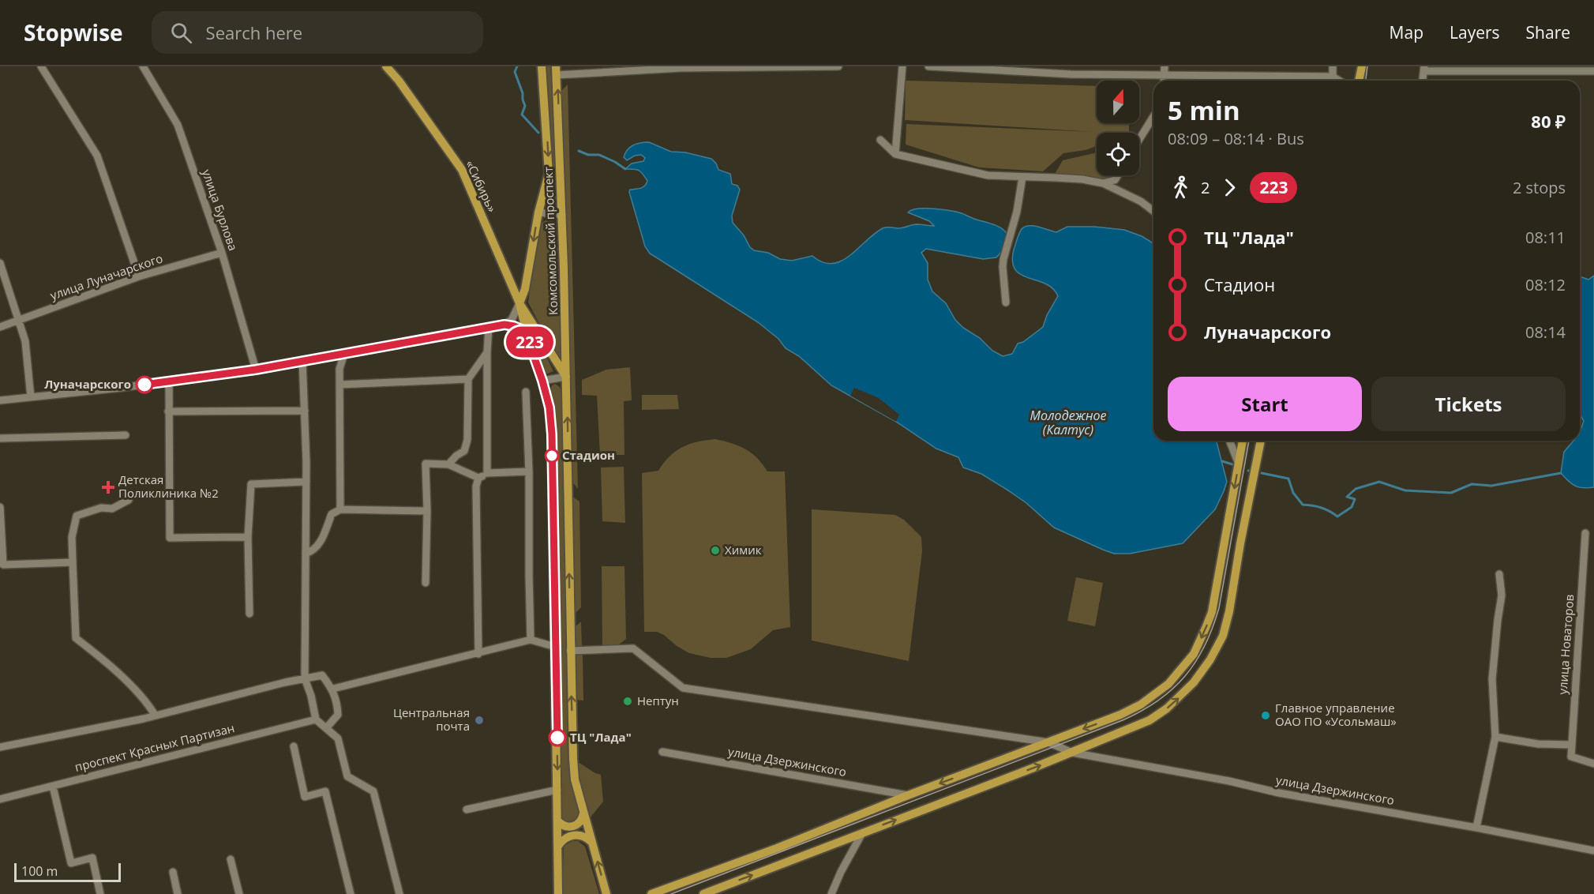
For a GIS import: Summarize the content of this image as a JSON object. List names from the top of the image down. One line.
{"streets":{"main road":["«Сибирь»","Комсомольский проспект"],"street":["улица Бурлова","улица Луначарского","улица Новаторов","проспект Красных Партизан","улица Дзержинского"]},"crossings":[["«Сибирь»","Комсомольский проспект"],["улица Бурлова","улица Луначарского"],["Комсомольский проспект","улица Дзержинского"]],"water":["Молодежное (Калтус)"],"places":{"other":["Луначарского","Стадион","Химик","Нептун","Главное управление ОАО ПО «Усольмаш»","Центральная почта","ТЦ \"Лада\""],"health":["Детская Поликлиника №2"]},"lines":["bus line 223"],"scale_bar":"100 m","north":"top","page":{"header":"Stopwise","search":"Search here","nav":["Map","Layers","Share"],"on_map":"223","heading":["5 min","08:09 – 08:14 · Bus","80 ₽"],"legs":["2","223","2 stops"],"list":[{"name":"ТЦ \"Лада\"","value":"08:11"},{"name":"Стадион","value":"08:12"},{"name":"Луначарского","value":"08:14"}],"buttons":["Start","Tickets"],"scale":"100 m"}}
